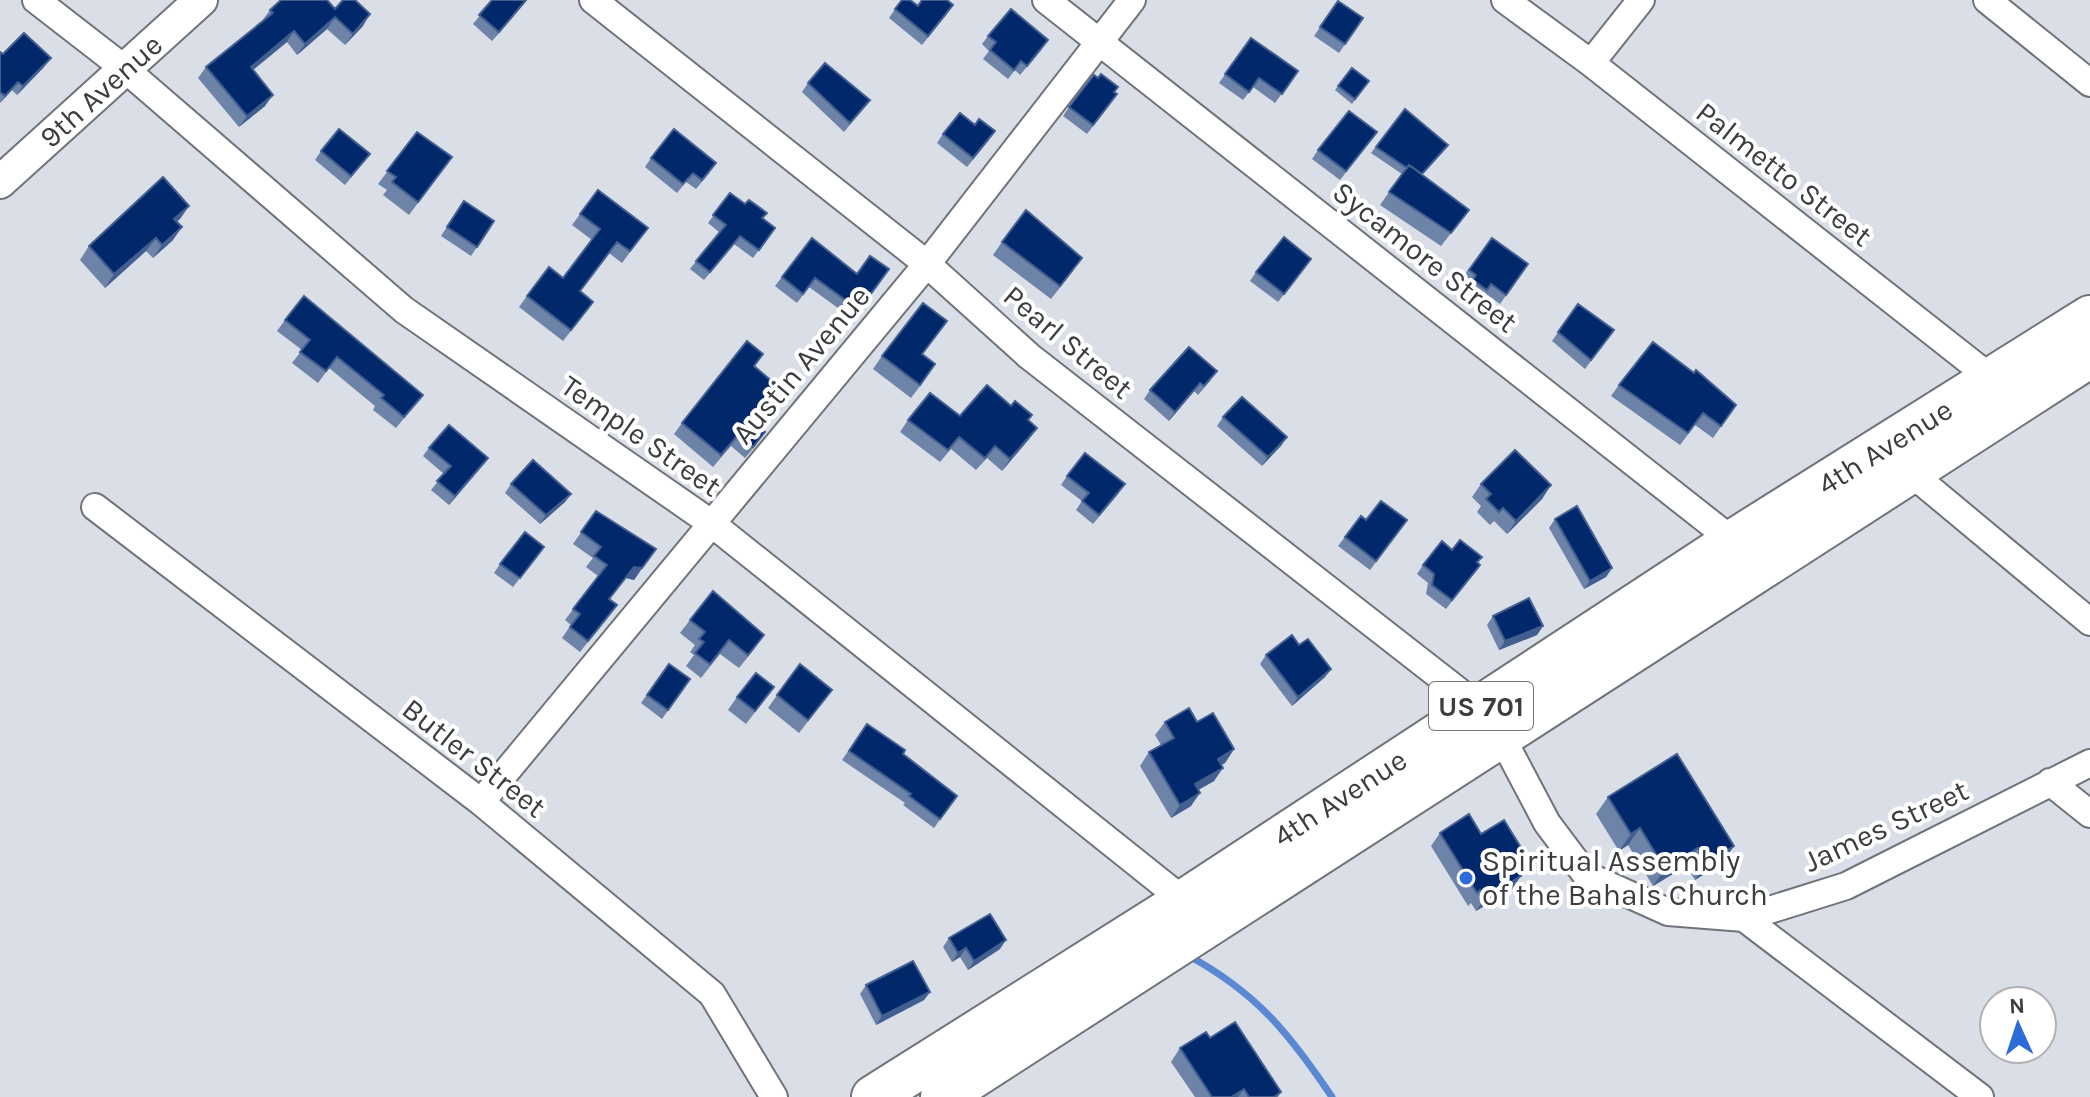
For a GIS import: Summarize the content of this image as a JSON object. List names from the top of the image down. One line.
{"streets":{"main road":["4th Avenue","US 701"],"street":["9th Avenue","Palmetto Street","Sycamore Street","Pearl Street","Austin Avenue","Temple Street","Butler Street","James Street"]},"crossings":[["9th Avenue","Temple Street"],["Palmetto Street","4th Avenue"],["Sycamore Street","Austin Avenue"],["Sycamore Street","4th Avenue"],["Pearl Street","Austin Avenue"],["Pearl Street","4th Avenue"],["Pearl Street","James Street"],["Austin Avenue","Temple Street"],["Austin Avenue","Butler Street"],["Temple Street","4th Avenue"],["4th Avenue","James Street"]],"places":["Spiritual Assembly of the Bahals Church"],"north":"top"}
